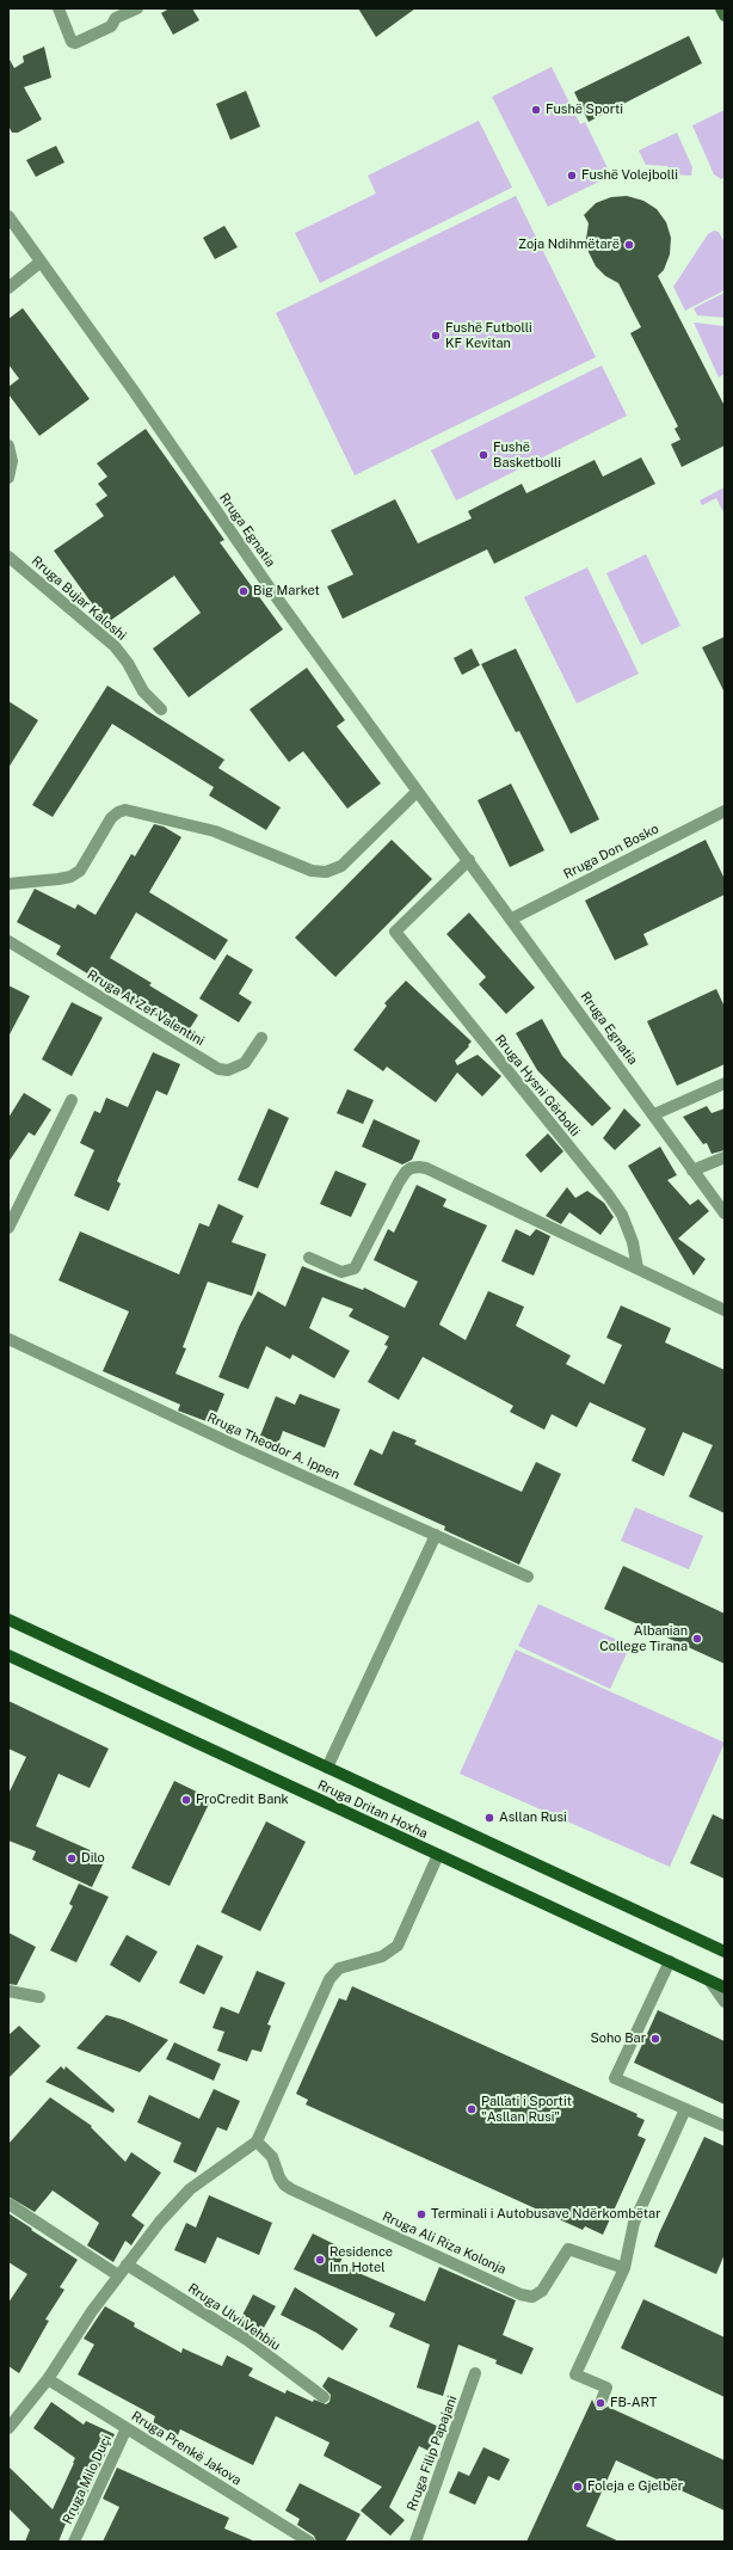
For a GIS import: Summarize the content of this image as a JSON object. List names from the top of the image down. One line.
{"streets":{"main road":["Rruga Dritan Hoxha"],"street":["Rruga Egnatia","Rruga Bujar Kaloshi","Rruga Don Bosko","Rruga At Zef Valentini","Rruga Hysni Gërbolli","Rruga Theodor A. Ippen","Rruga Ali Riza Kolonja","Rruga Ulvi Vehbiu","Rruga Prenkë Jakova","Rruga Filip Papajani","Rruga Milo Duçi"]},"crossings":[["Rruga Egnatia","Rruga Don Bosko"],["Rruga Egnatia","Rruga Hysni Gërbolli"],["Rruga Prenkë Jakova","Rruga Milo Duçi"]],"places":["Fushë Sporti","Fushë Volejbolli","Zoja Ndihmëtarë","Fushë Futbolli KF Kevitan","Fushë Basketbolli","Big Market","Albanian College Tirana","ProCredit Bank","Asllan Rusi","Dilo","Soho Bar","Pallati i Sportit \"Asllan Rusi\"","Terminali i Autobusave Ndërkombëtar","Residence Inn Hotel","FB-ART","Foleja e Gjelbër"]}
